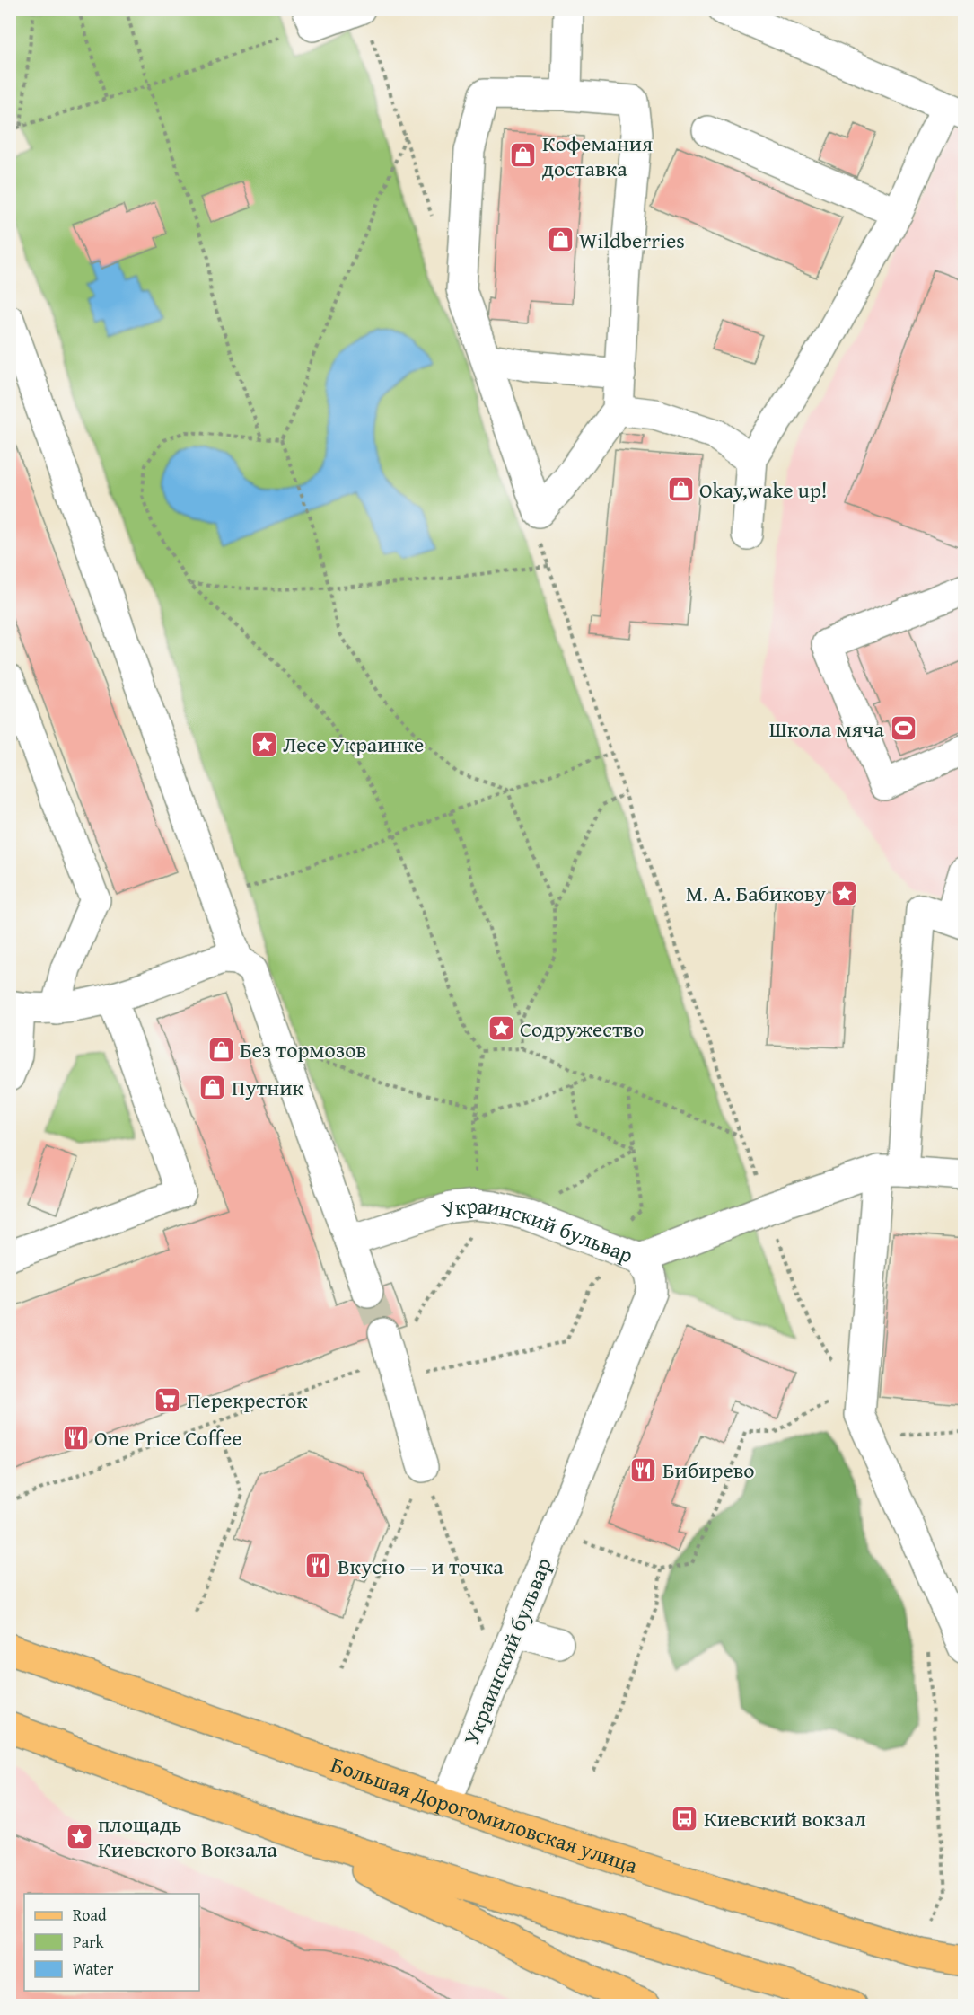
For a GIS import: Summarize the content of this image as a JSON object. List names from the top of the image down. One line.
{"streets":{"main road":["Большая Дорогомиловская улица"],"street":["Украинский бульвар"]},"crossings":[["Украинский бульвар","Большая Дорогомиловская улица"]],"places":{"shop":["Кофемания доставка","Wildberries","Okay,wake up!","Без тормозов","Путник"],"sports":["Школа мяча"],"place":["Лесе Украинке","М. А. Бабикову","Содружество","площадь Киевского Вокзала"],"supermarket":["Перекресток"],"restaurant":["One Price Coffee","Бибирево","Вкусно — и точка"],"bus stop":["Киевский вокзал"]},"legend":["Road","Park","Water"]}
